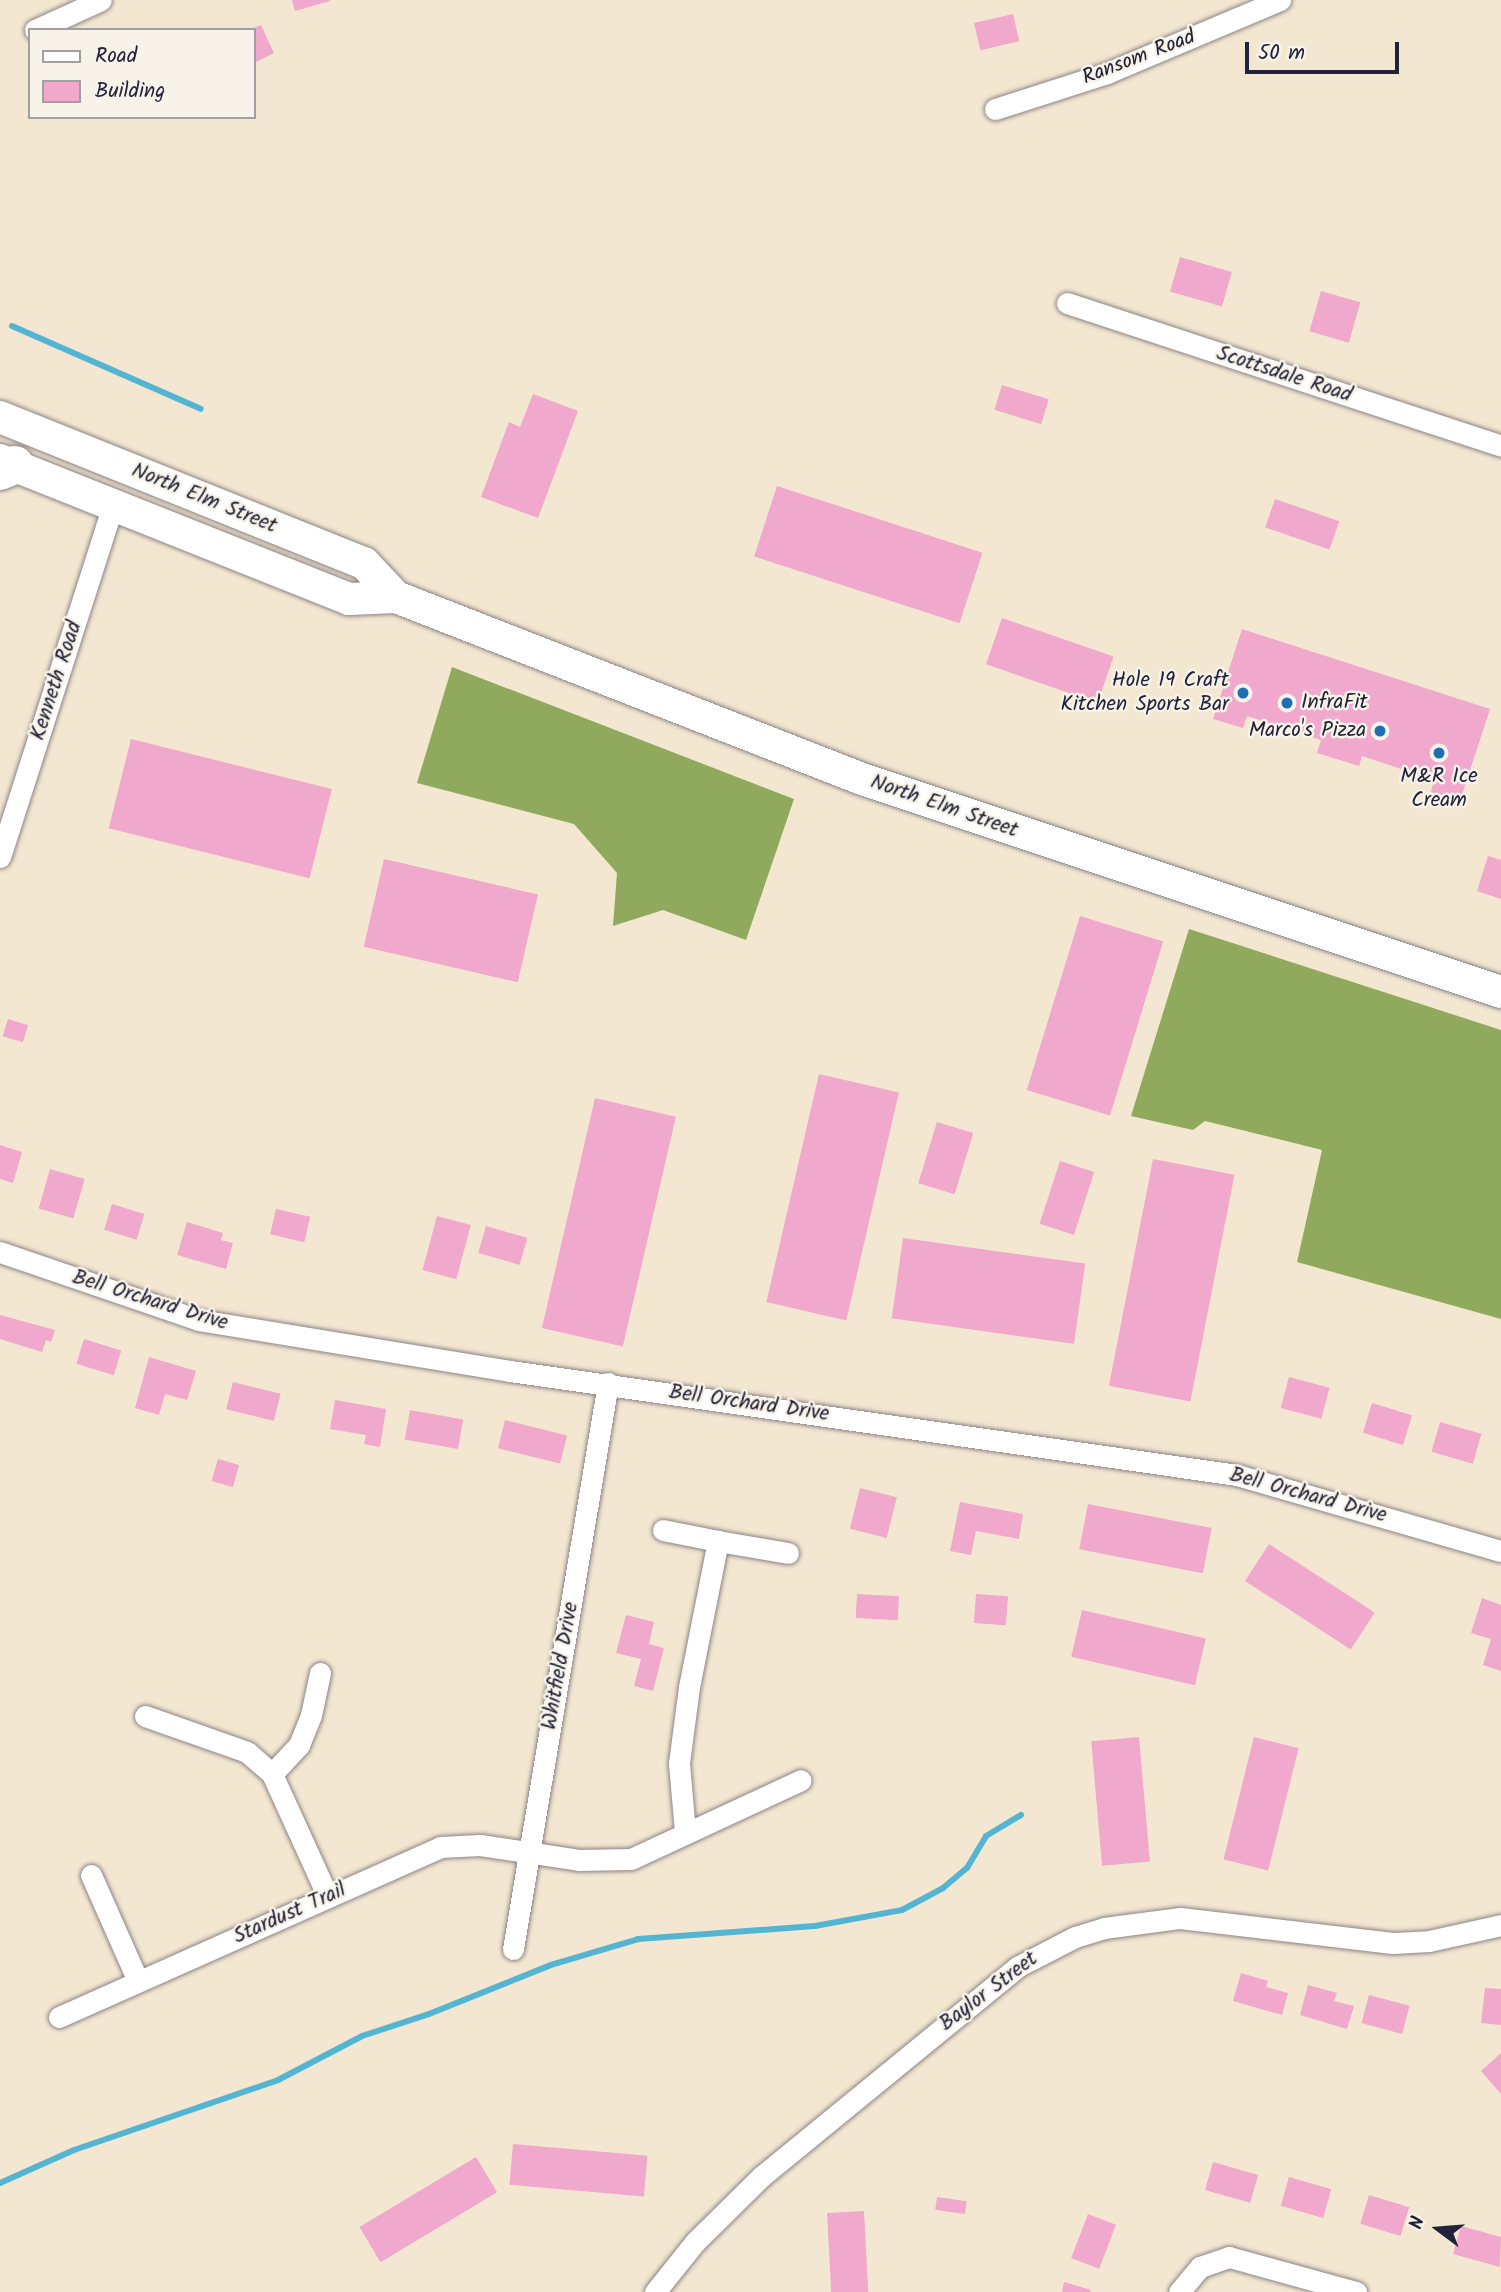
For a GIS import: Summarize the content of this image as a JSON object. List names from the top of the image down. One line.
{"streets":{"main road":["North Elm Street"],"street":["Ransom Road","Scottsdale Road","Kenneth Road","Bell Orchard Drive","Whitfield Drive","Stardust Trail","Baylor Street"]},"crossings":[["North Elm Street","Kenneth Road"],["Bell Orchard Drive","Whitfield Drive"],["Whitfield Drive","Stardust Trail"]],"places":["Hole 19 Craft Kitchen Sports Bar","InfraFit","Marco's Pizza","M&R Ice Cream"],"legend":["Road","Building"],"scale_bar":"50 m","north":"left"}
